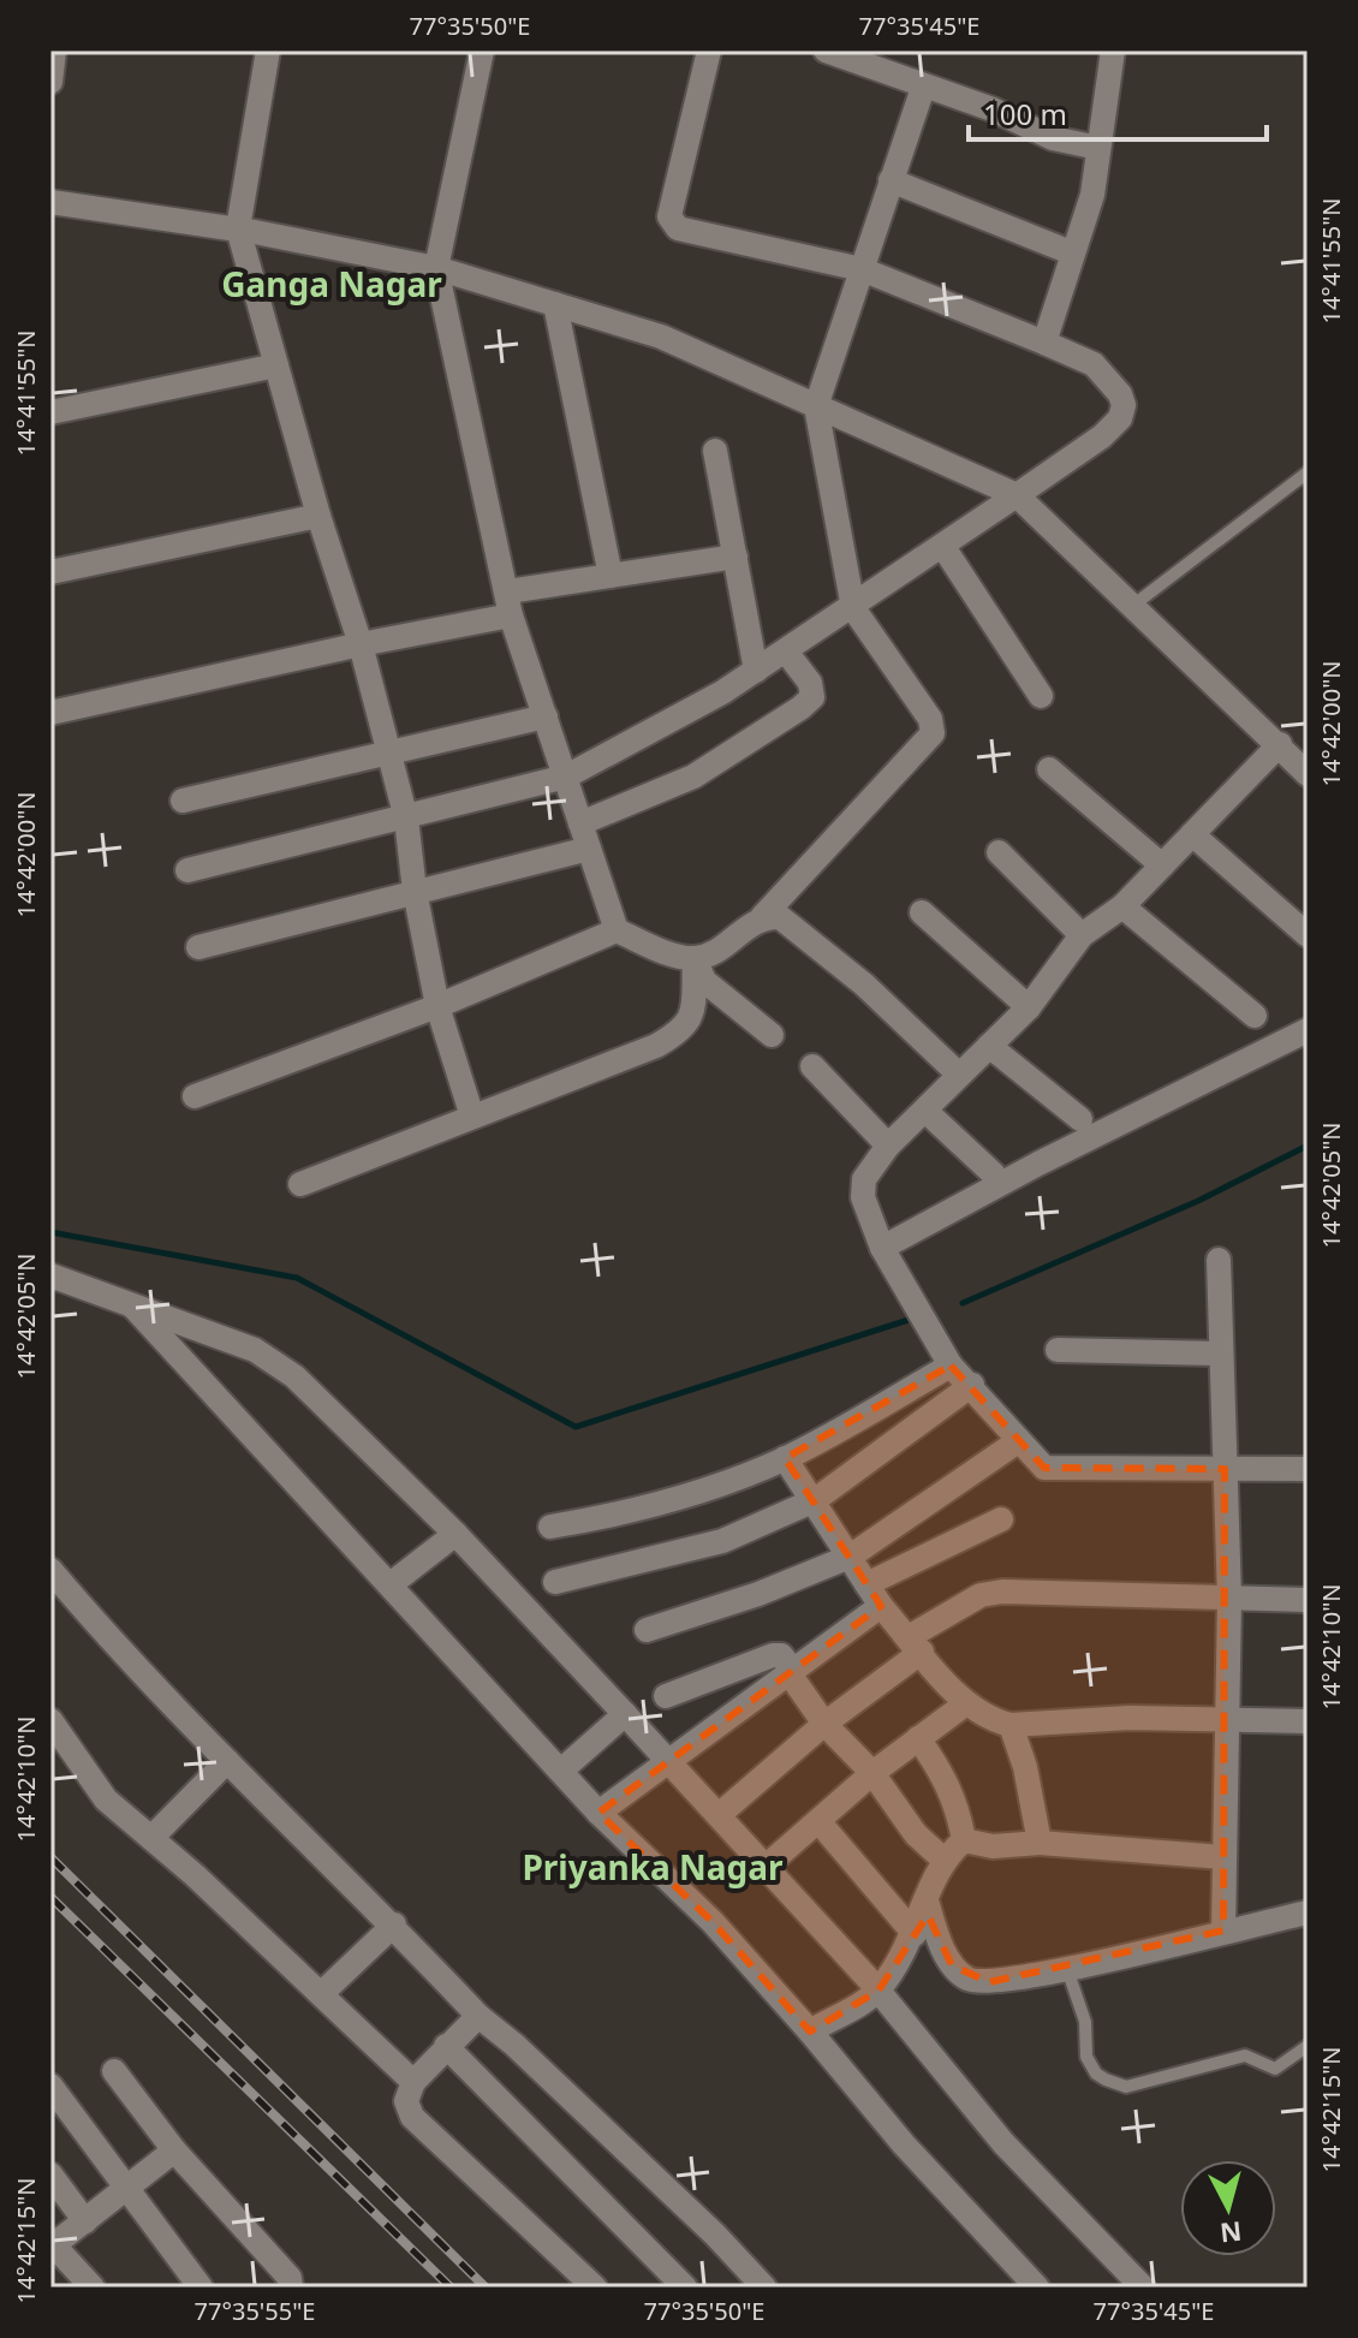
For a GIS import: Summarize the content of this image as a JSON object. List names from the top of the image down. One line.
{"districts":["Ganga Nagar","Priyanka Nagar"],"scale_bar":"100 m","north":"bottom","coordinates":["77°35'50\"E","77°35'45\"E","14°41'55\"N","14°42'00\"N","14°42'05\"N","14°42'10\"N","14°42'15\"N","77°35'55\"E"]}
